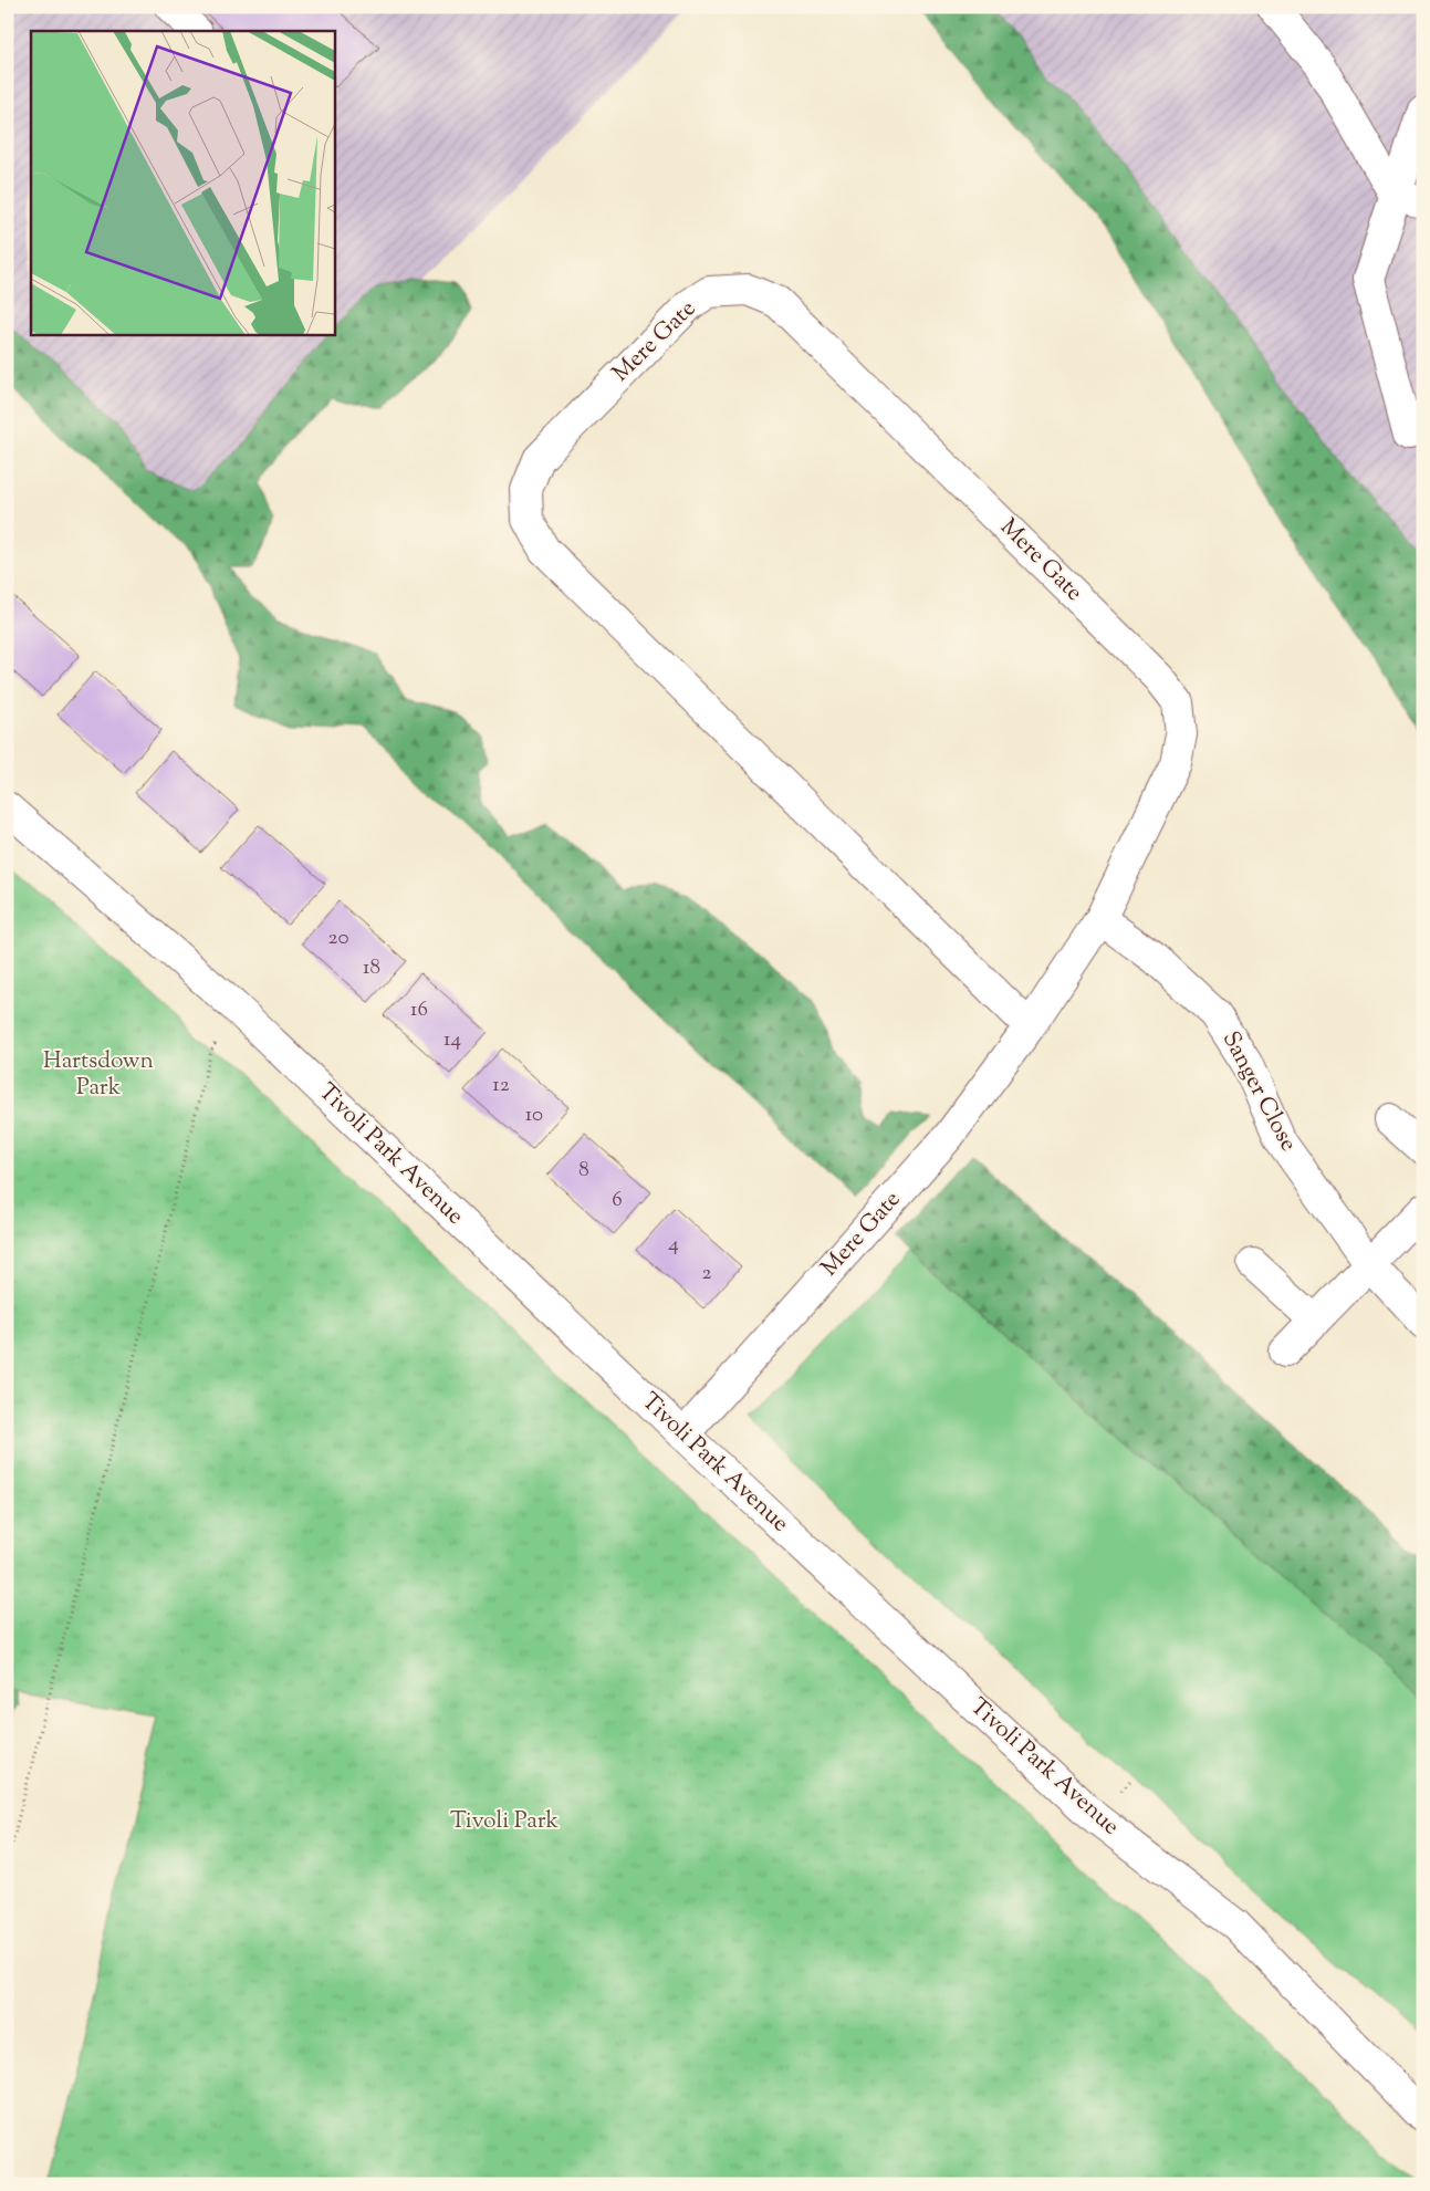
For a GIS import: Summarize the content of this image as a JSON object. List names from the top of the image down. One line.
{"streets":{"street":["Mere Gate","Sanger Close","Tivoli Park Avenue"]},"crossings":[["Mere Gate","Sanger Close"],["Mere Gate","Tivoli Park Avenue"]],"parks":["Hartsdown Park","Tivoli Park"],"house_numbers":["20","18","16","14","12","10","8","6","4","2"]}
